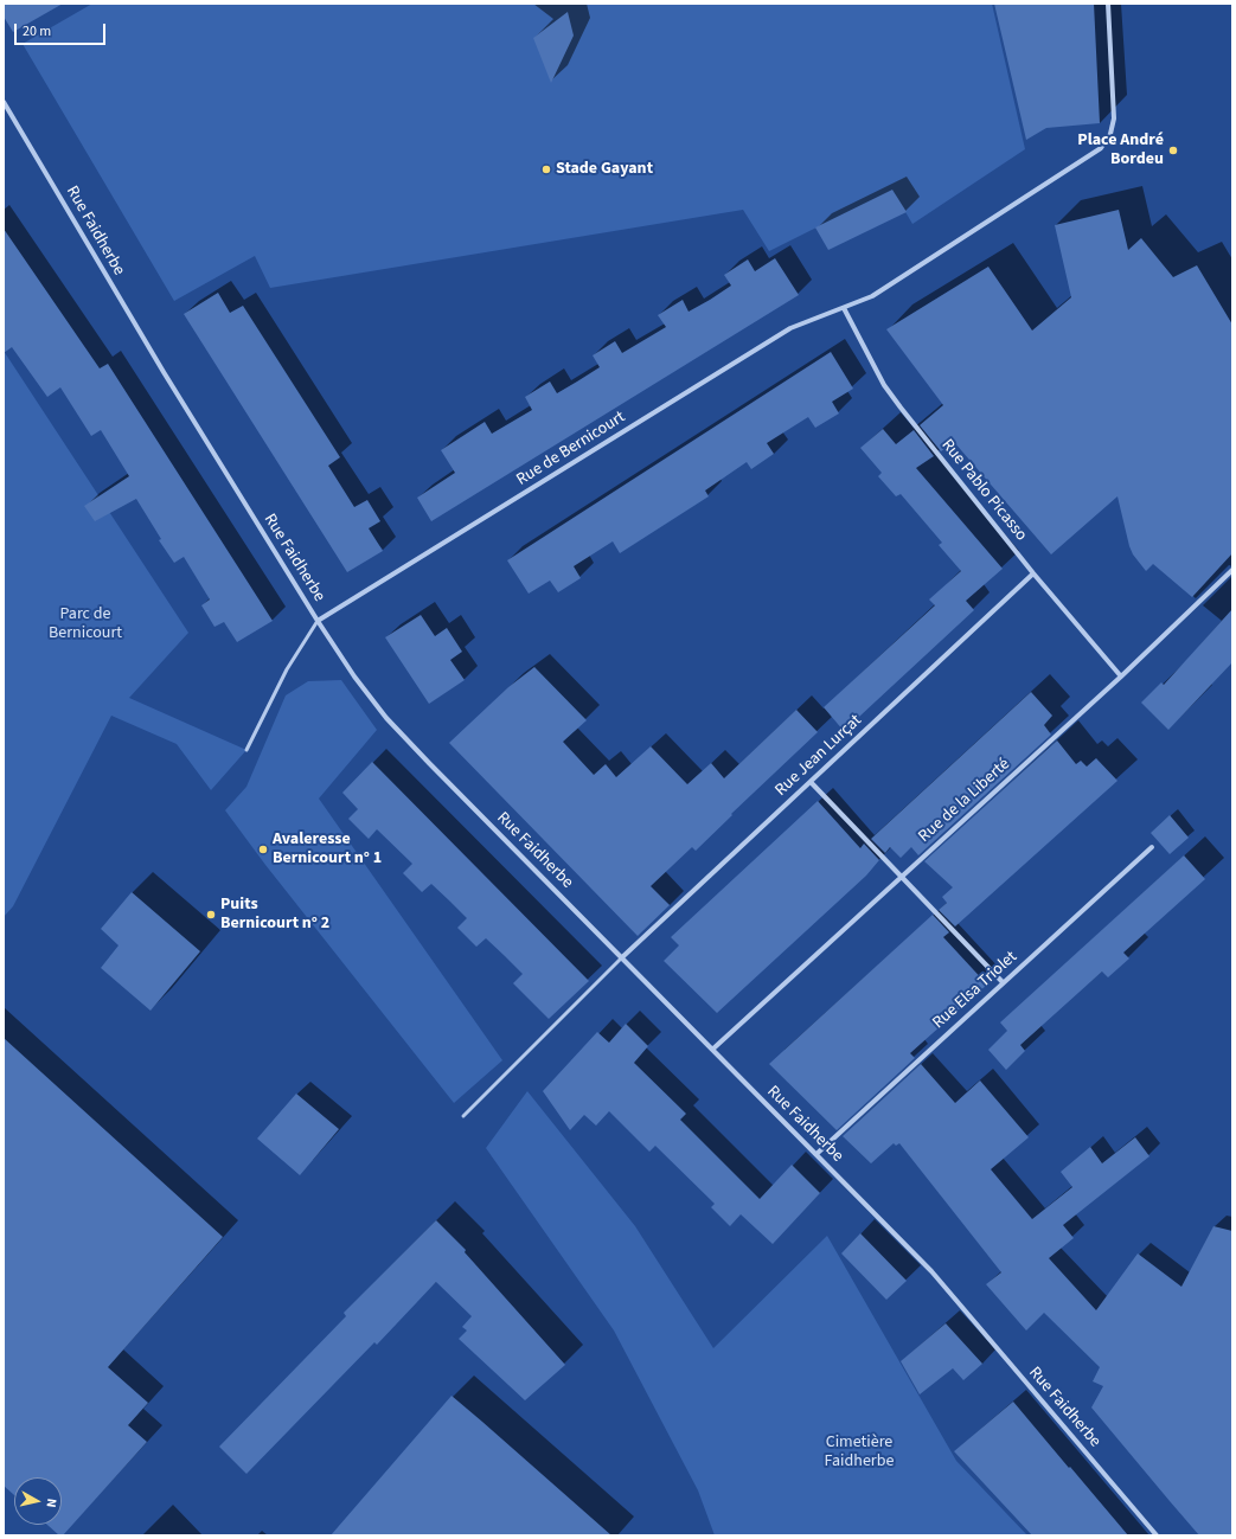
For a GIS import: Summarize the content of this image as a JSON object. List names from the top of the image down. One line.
{"streets":{"street":["Rue Faidherbe","Rue de Bernicourt","Rue Pablo Picasso","Rue Jean Lurçat","Rue de la Liberté","Rue Elsa Triolet"]},"crossings":[["Rue Faidherbe","Rue de Bernicourt"],["Rue Faidherbe","Rue Jean Lurçat"],["Rue Faidherbe","Rue de la Liberté"],["Rue Faidherbe","Rue Elsa Triolet"],["Rue de Bernicourt","Rue Pablo Picasso"],["Rue Pablo Picasso","Rue Jean Lurçat"],["Rue Pablo Picasso","Rue de la Liberté"]],"parks":["Parc de Bernicourt","Cimetière Faidherbe"],"places":["Place André Bordeu","Stade Gayant","Avaleresse Bernicourt n° 1","Puits Bernicourt n° 2"],"scale_bar":"20 m","north":"right"}
